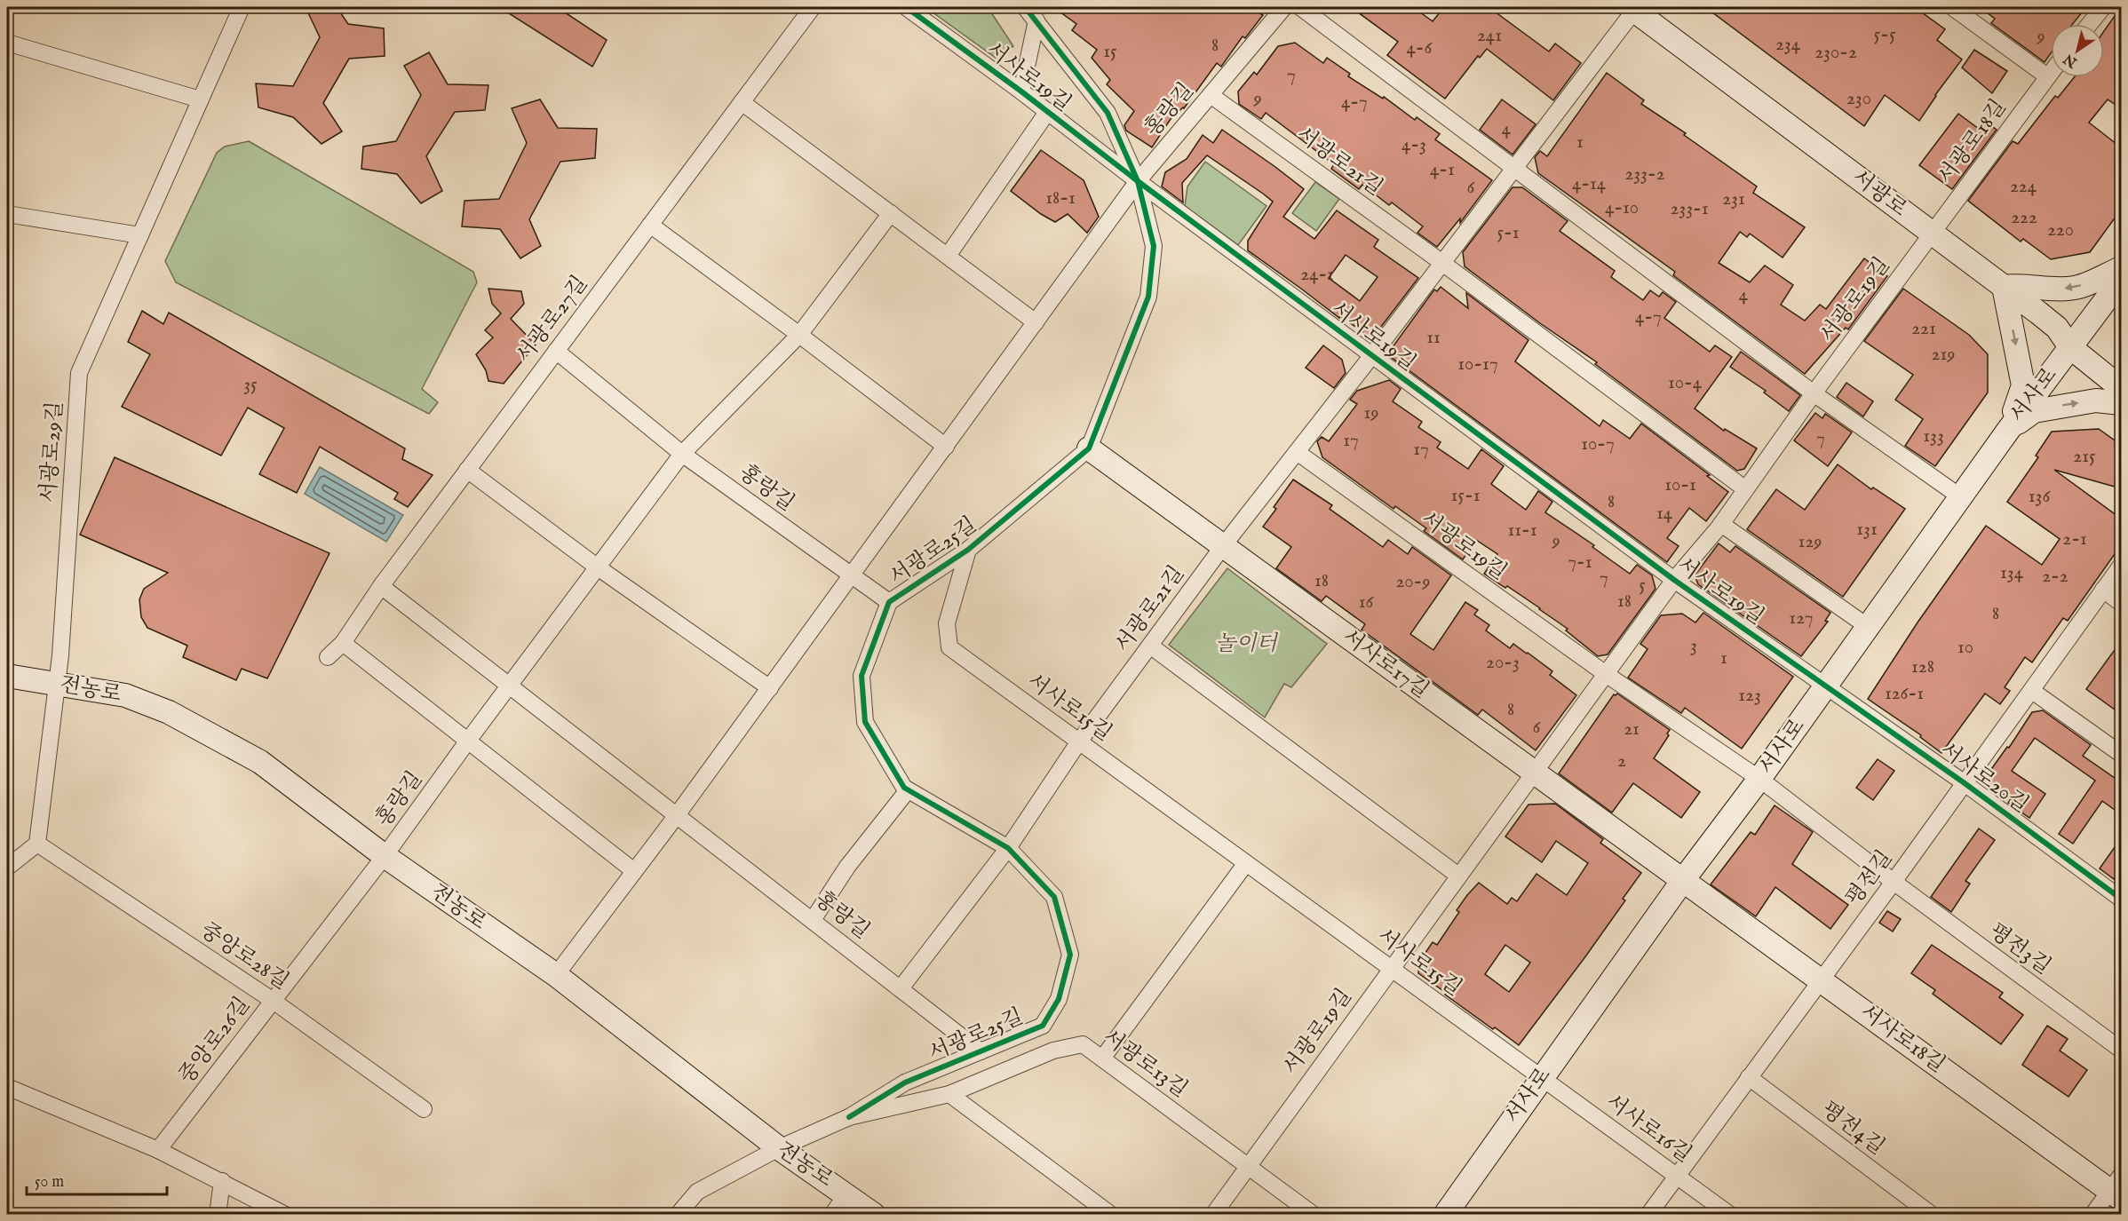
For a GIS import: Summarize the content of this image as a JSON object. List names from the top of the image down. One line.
{"streets":{"street":["서사로19길","홍랑길","서광로18길","서광로21길","서광로","서광로19길","서광로27길","서사로","서광로29길","서광로25길","서사로17길","전농로","서사로15길","서사로20길","평전길","평전3길","중앙로28길","서사로18길","중앙로26길","서광로13길","서사로16길","평전4길"]},"crossings":[["서사로19길","홍랑길"],["서사로19길","서광로21길"],["서사로19길","서광로19길"],["서사로19길","서사로"],["서사로19길","서광로25길"],["서사로19길","서사로20길"],["홍랑길","서광로21길"],["홍랑길","서광로27길"],["홍랑길","서광로25길"],["홍랑길","전농로"],["홍랑길","중앙로26길"],["서광로18길","서광로"],["서광로18길","서광로19길"],["서광로21길","서광로"],["서광로21길","서광로19길"],["서광로21길","서광로25길"],["서광로21길","서사로17길"],["서광로21길","서사로15길"],["서광로","서광로19길"],["서광로","서사로"],["서광로19길","서사로17길"],["서광로19길","서사로15길"],["서광로19길","평전3길"],["서광로19길","서광로13길"],["서사로","서사로17길"],["서사로","서사로15길"],["서사로","서사로20길"],["서사로","평전3길"],["서사로","서사로18길"],["서사로","서사로16길"],["서광로29길","전농로"],["서광로25길","서사로17길"],["서광로25길","서사로15길"],["서광로25길","서광로13길"],["서사로17길","서사로18길"],["전농로","중앙로26길"],["전농로","서광로13길"],["서사로15길","서사로16길"],["서사로20길","평전길"],["평전길","평전3길"],["평전길","서사로18길"],["평전길","서사로16길"],["평전길","평전4길"],["중앙로28길","중앙로26길"]],"parks":["놀이터"],"house_numbers":["5-5","241","9","234","8","4-6","15","230-2","7","9","230","4-7","4","1","4-3","4-1","233-2","4-14","224","6","18-1","231","4-10","233-1","222","220","5-1","24-1","4","4-7","221","11","219","10-17","10-4","35","19","133","7","17","10-7","17","215","10-1","15-1","136","8","14","131","11-1","2-1","9","129","7-1","134","2-2","7","18","20-9","5","18","16","8","127","3","10","1","20-3","128","126-1","123","8","6","21","2"],"scale_bar":"50 m","north":"bottom left"}
